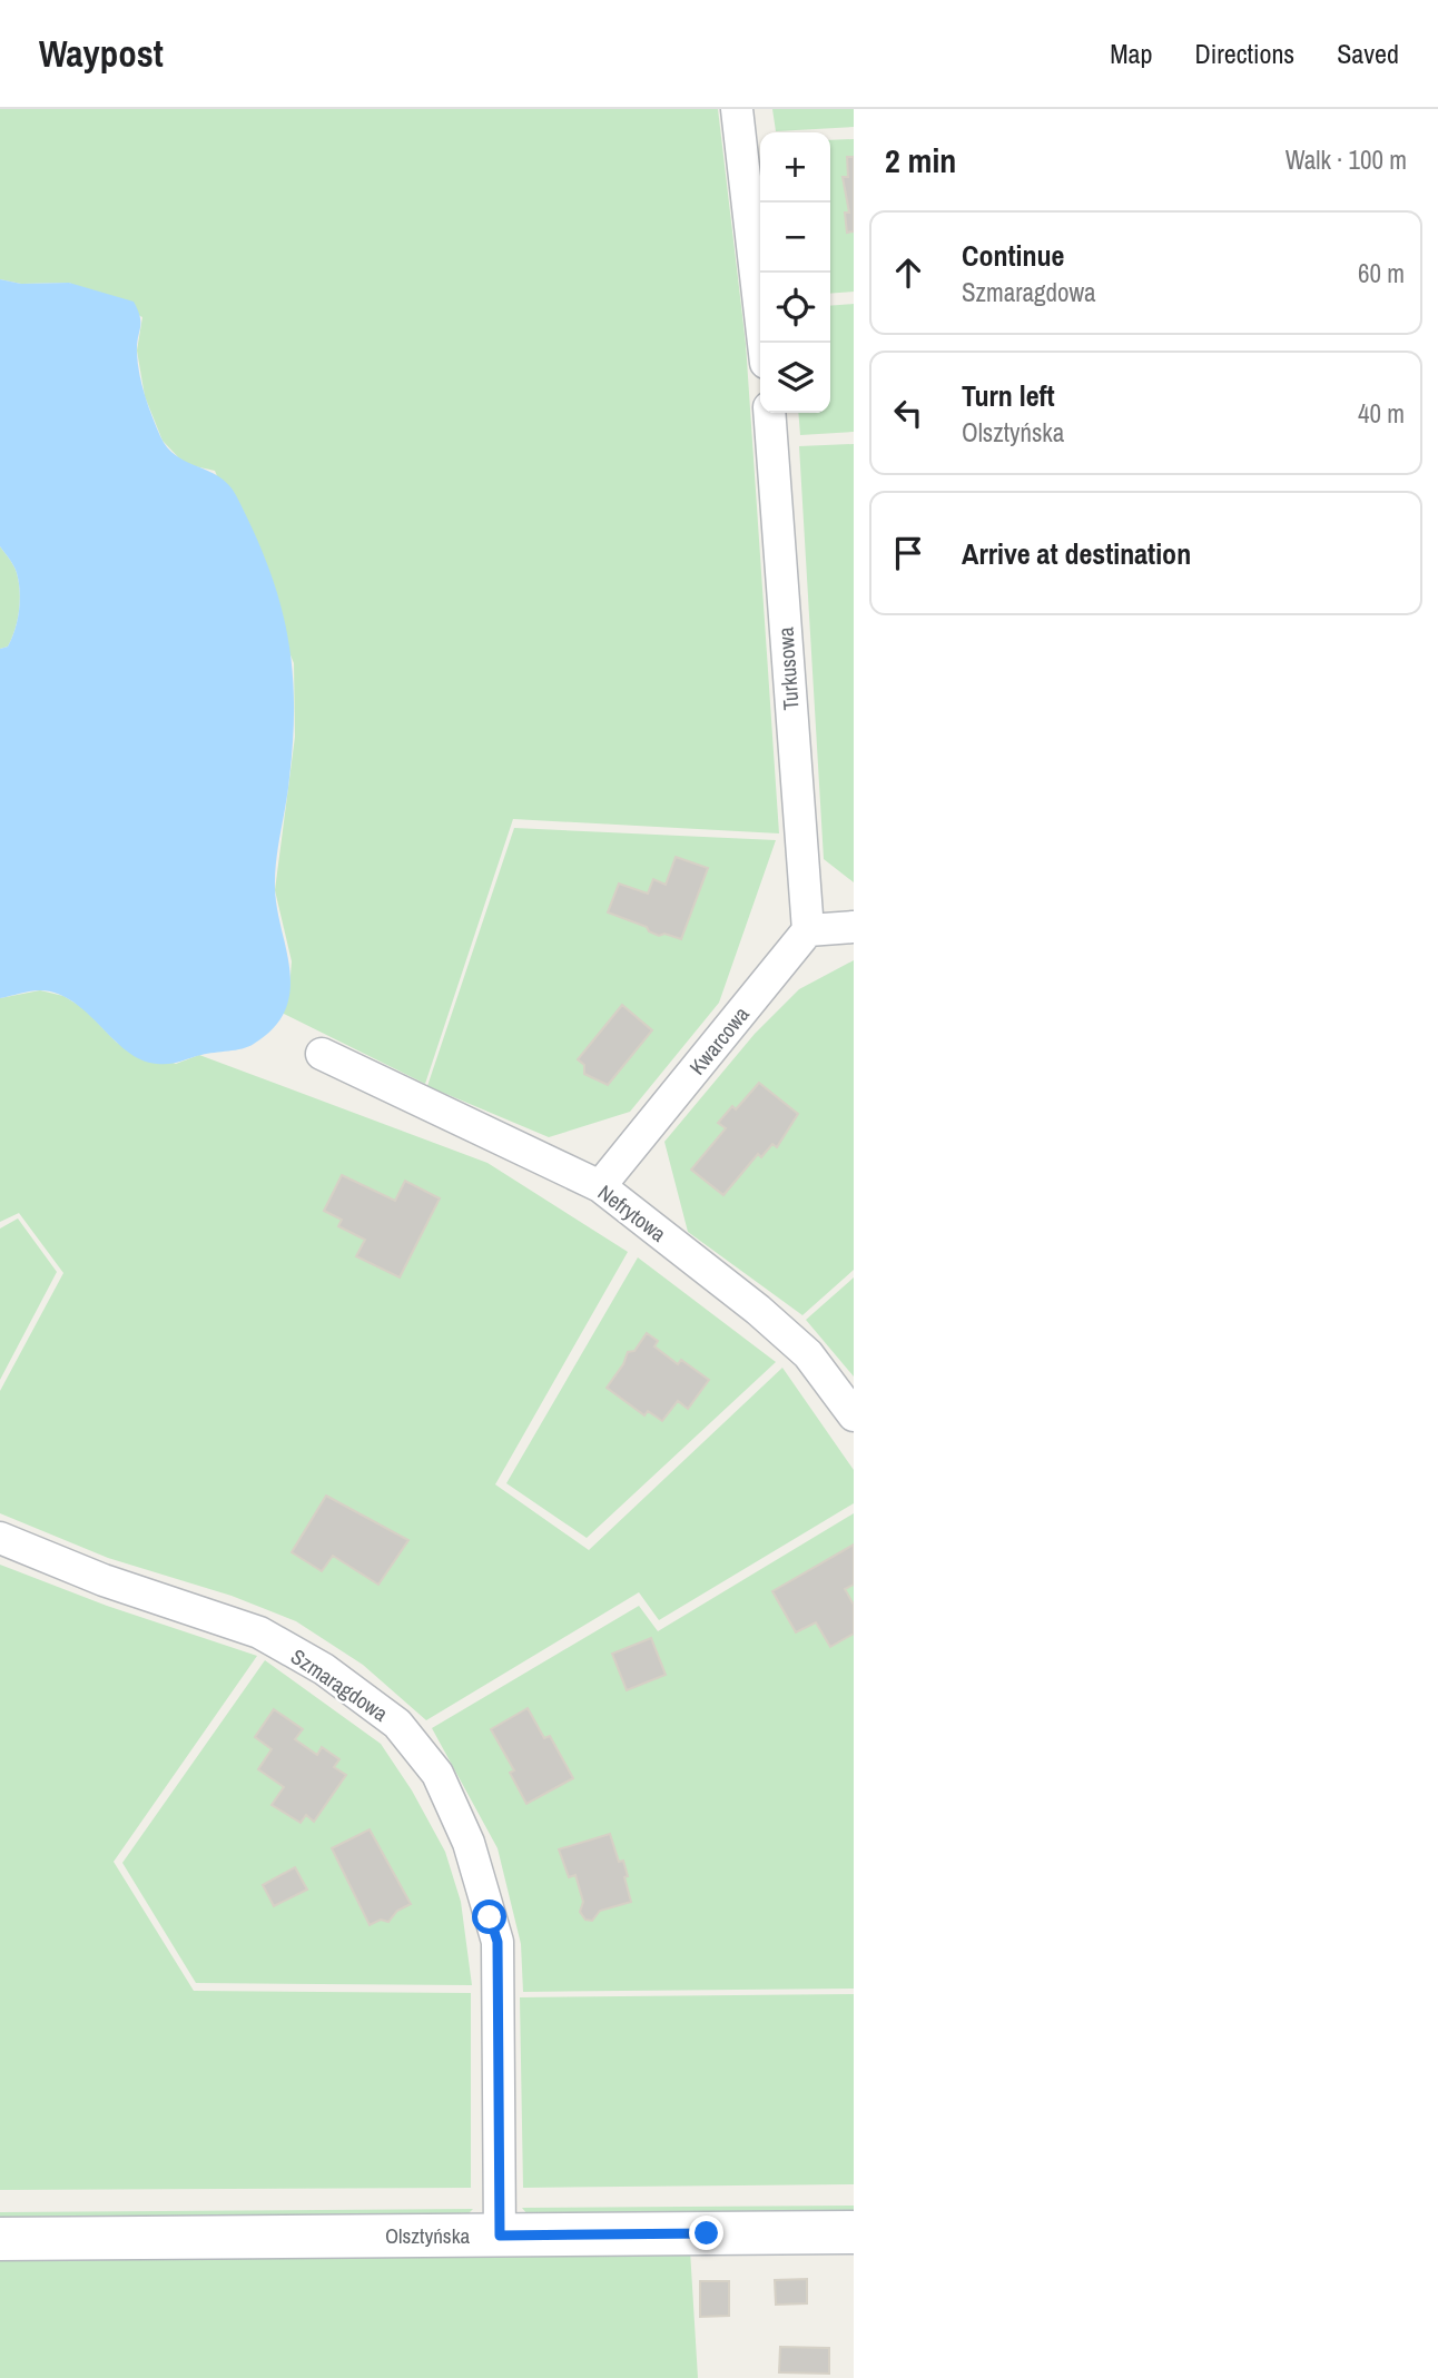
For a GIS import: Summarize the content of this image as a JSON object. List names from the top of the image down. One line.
{"streets":{"street":["Turkusowa","Kwarcowa","Nefrytowa","Szmaragdowa","Olsztyńska"]},"crossings":[["Turkusowa","Kwarcowa"],["Kwarcowa","Nefrytowa"],["Szmaragdowa","Olsztyńska"]],"page":{"header":"Waypost","nav":["Map","Directions","Saved"],"heading":["2 min","Walk · 100 m"],"map_buttons":["+","−"],"list":[["Continue","Szmaragdowa","60 m"],["Turn left","Olsztyńska","40 m"],"Arrive at destination"]}}
